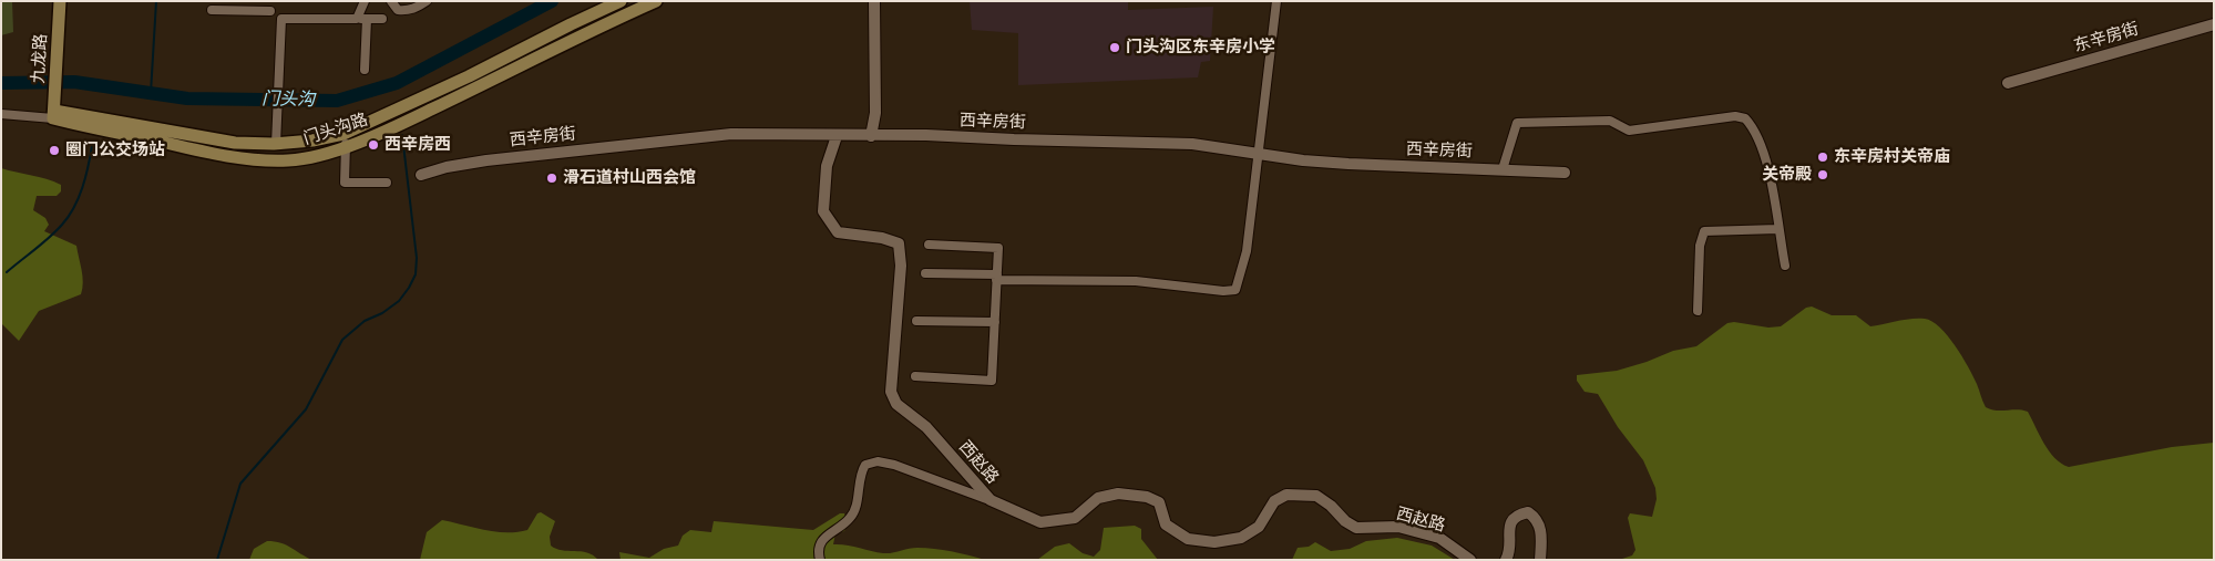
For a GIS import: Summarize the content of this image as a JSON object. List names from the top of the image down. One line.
{"streets":{"main road":["九龙路","门头沟路"],"street":["东辛房街","西辛房街","西赵路"]},"crossings":[["九龙路","门头沟路"],["西辛房街","西赵路"]],"water":["门头沟"],"places":["门头沟区东辛房小学","西辛房西","圈门公交场站","东辛房村关帝庙","关帝殿","滑石道村山西会馆"]}
